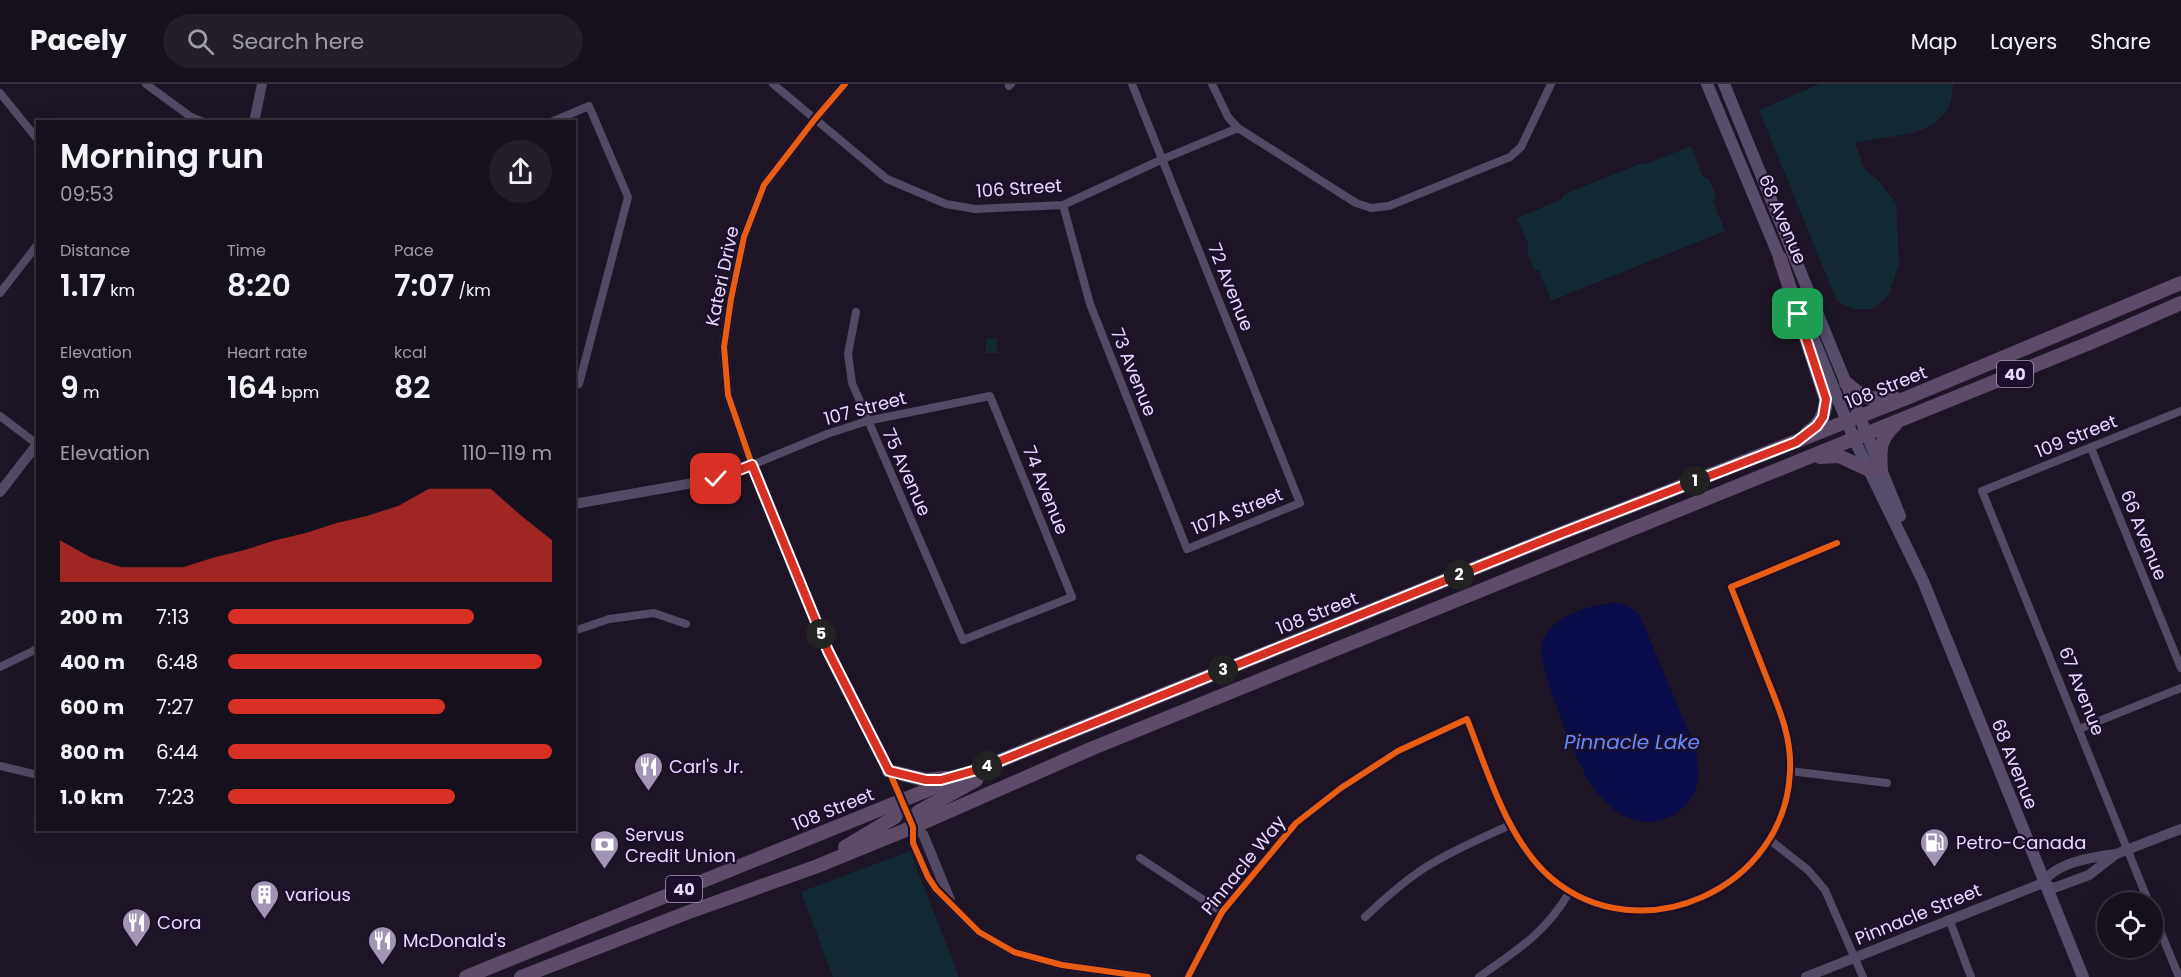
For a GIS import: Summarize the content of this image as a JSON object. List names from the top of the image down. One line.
{"streets":{"main road":["68 Avenue","40","108 Street"],"street":["106 Street","Kateri Drive","72 Avenue","73 Avenue","107 Street","109 Street","75 Avenue","74 Avenue","107A Street","66 Avenue","67 Avenue","Pinnacle Way","Pinnacle Street"]},"crossings":[["106 Street","Kateri Drive"],["106 Street","72 Avenue"],["106 Street","73 Avenue"],["68 Avenue","108 Street"],["68 Avenue","Pinnacle Street"],["Kateri Drive","108 Street"],["Kateri Drive","107 Street"],["72 Avenue","107A Street"],["73 Avenue","107A Street"],["107 Street","75 Avenue"],["107 Street","74 Avenue"],["109 Street","66 Avenue"],["109 Street","67 Avenue"],["75 Avenue","74 Avenue"]],"water":["Pinnacle Lake"],"places":{"restaurant":["Carl's Jr.","Cora","McDonald's"],"fuel station":["Petro-Canada"],"bank":["Servus Credit Union"],"building":["various"]},"page":{"header":"Pacely","search":"Search here","nav":["Map","Layers","Share"],"heading":["Morning run","09:53"],"stats":[["Distance","1.17 km"],["Time","8:20"],["Pace","7:07 /km"],["Elevation","9 m"],["Heart rate","164 bpm"],["kcal","82"]],"chart":["Elevation","110–119 m"],"pins":["1","2","5","3","4"],"list":[{"name":"200 m","note":"7:13"},{"name":"400 m","note":"6:48"},{"name":"600 m","note":"7:27"},{"name":"800 m","note":"6:44"},{"name":"1.0 km","note":"7:23"}]}}
